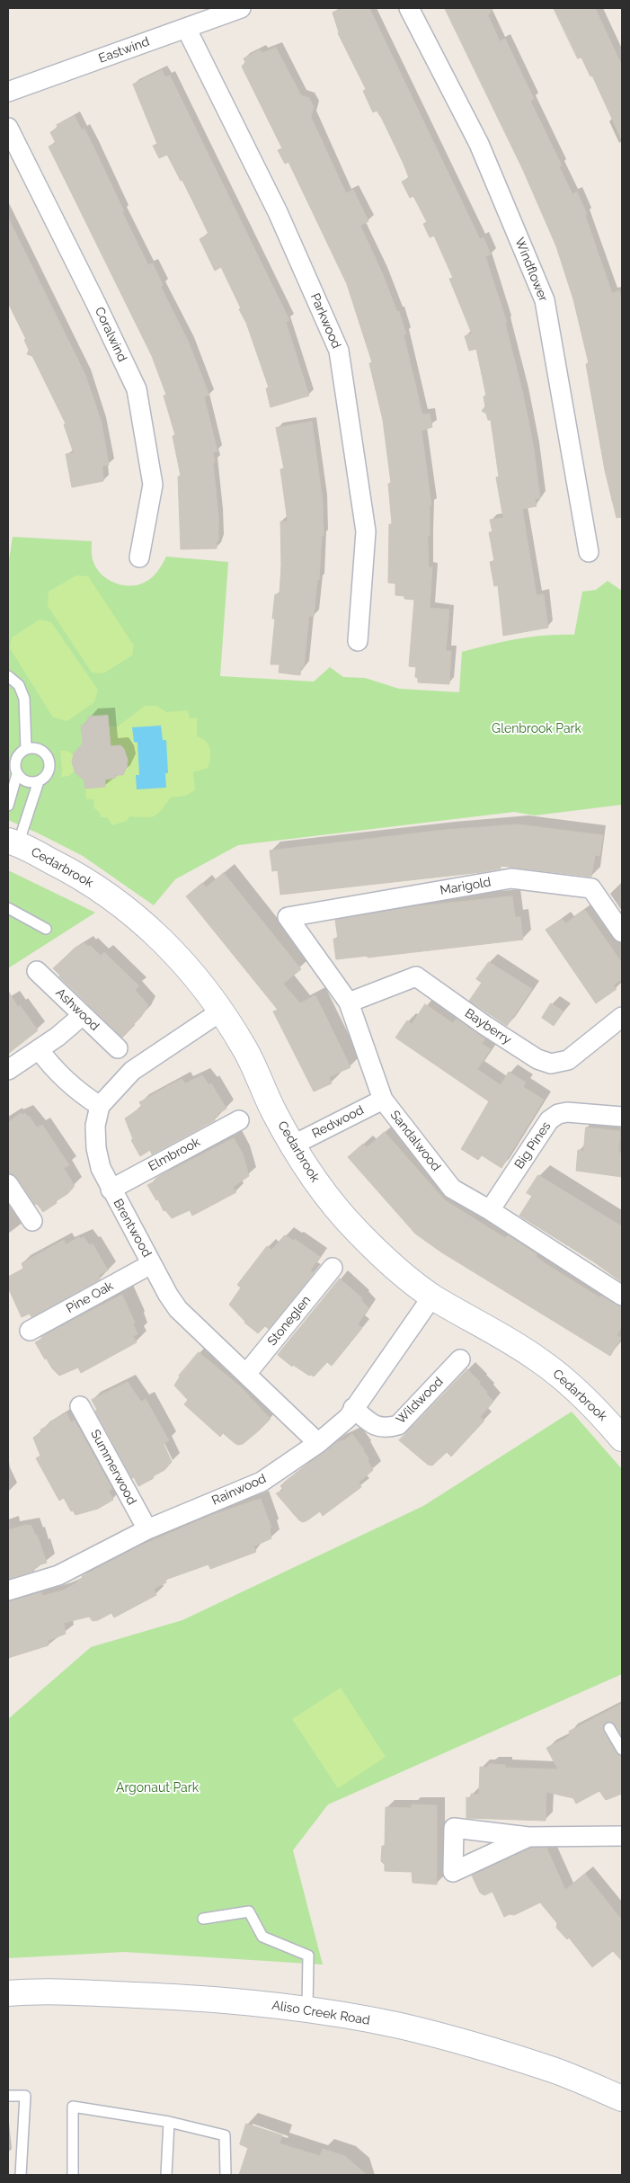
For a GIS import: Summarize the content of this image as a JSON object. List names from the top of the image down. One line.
{"streets":{"street":["Eastwind","Windflower","Parkwood","Coralwind","Cedarbrook","Marigold","Ashwood","Bayberry","Redwood","Sandalwood","Big Pines","Elmbrook","Brentwood","Pine Oak","Stoneglen","Wildwood","Summerwood","Rainwood","Aliso Creek Road"]},"crossings":[["Eastwind","Parkwood"],["Cedarbrook","Redwood"],["Cedarbrook","Rainwood"],["Marigold","Sandalwood"],["Bayberry","Sandalwood"],["Redwood","Sandalwood"],["Sandalwood","Big Pines"],["Elmbrook","Brentwood"],["Brentwood","Pine Oak"],["Brentwood","Stoneglen"],["Brentwood","Rainwood"],["Wildwood","Rainwood"],["Summerwood","Rainwood"]],"parks":["Glenbrook Park","Argonaut Park"]}
